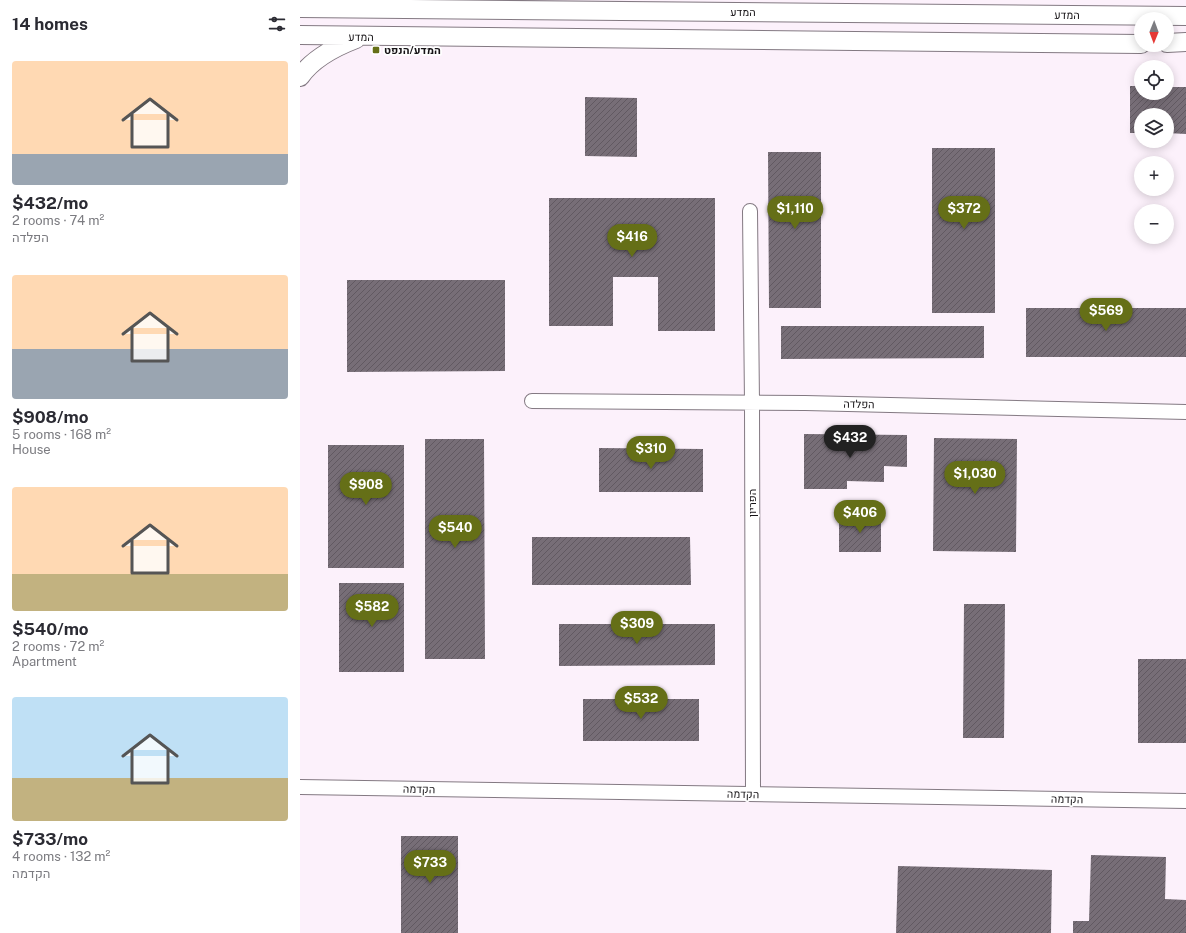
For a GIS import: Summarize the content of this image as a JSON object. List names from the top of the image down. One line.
{"streets":{"street":["המדע","הפלדה","הפריון","הקדמה"]},"crossings":[["הפלדה","הפריון"],["הפריון","הקדמה"]],"places":{"transit":["המדע/הנפט"]},"north":"bottom","page":{"heading":"14 homes","map_buttons":["+","−"],"list":[{"name":"$432/mo","note":"2 rooms · 74 m² · הפלדה"},{"name":"$908/mo","note":"5 rooms · 168 m² · House"},{"name":"$540/mo","note":"2 rooms · 72 m² · Apartment"},{"name":"$733/mo","note":"4 rooms · 132 m² · הקדמה"}],"price":["$1,110","$372","$416","$569","$432","$310","$1,030","$908","$406","$540","$582","$309","$532","$733"]}}
